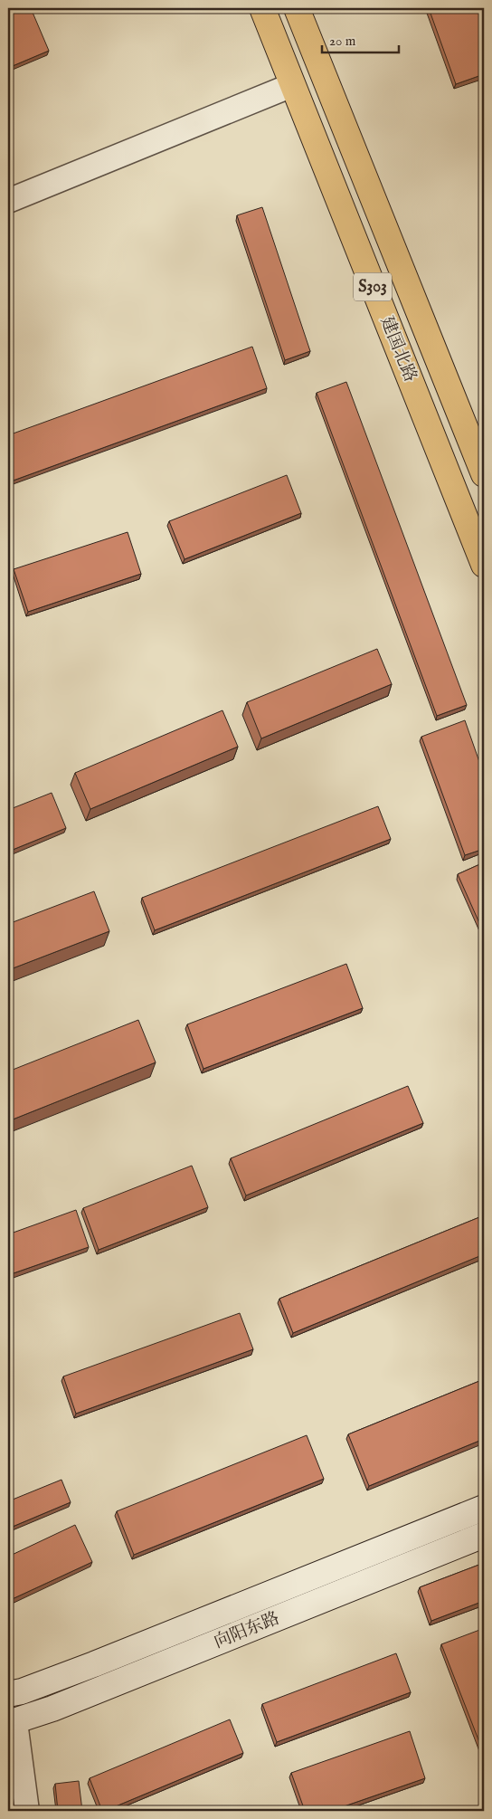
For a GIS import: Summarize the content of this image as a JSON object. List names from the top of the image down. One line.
{"streets":{"main road":["S303","建国北路"],"street":["向阳东路"]},"scale_bar":"20 m"}
